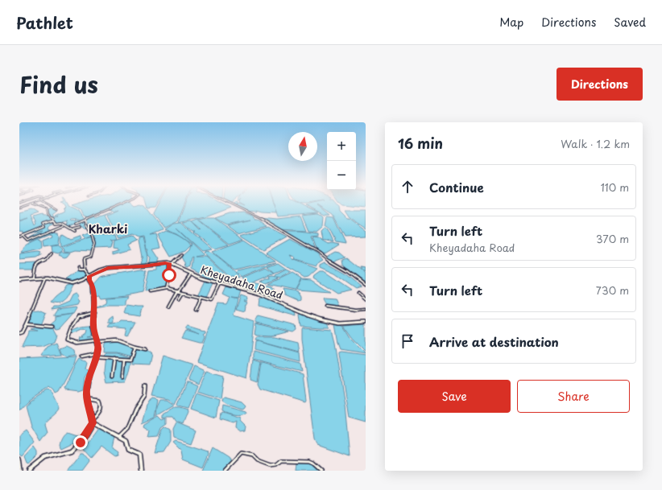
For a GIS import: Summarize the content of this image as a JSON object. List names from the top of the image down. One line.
{"streets":{"main road":["Kheyadaha Road"]},"districts":["Kharki"],"north":"top","page":{"header":"Pathlet","nav":["Map","Directions","Saved"],"title":"Find us","buttons":["Directions",["Save","Share"]],"heading":["16 min","Walk · 1.2 km"],"map_buttons":["+","−"],"list":[["Continue","110 m"],["Turn left","Kheyadaha Road","370 m"],["Turn left","730 m"],"Arrive at destination"]}}
